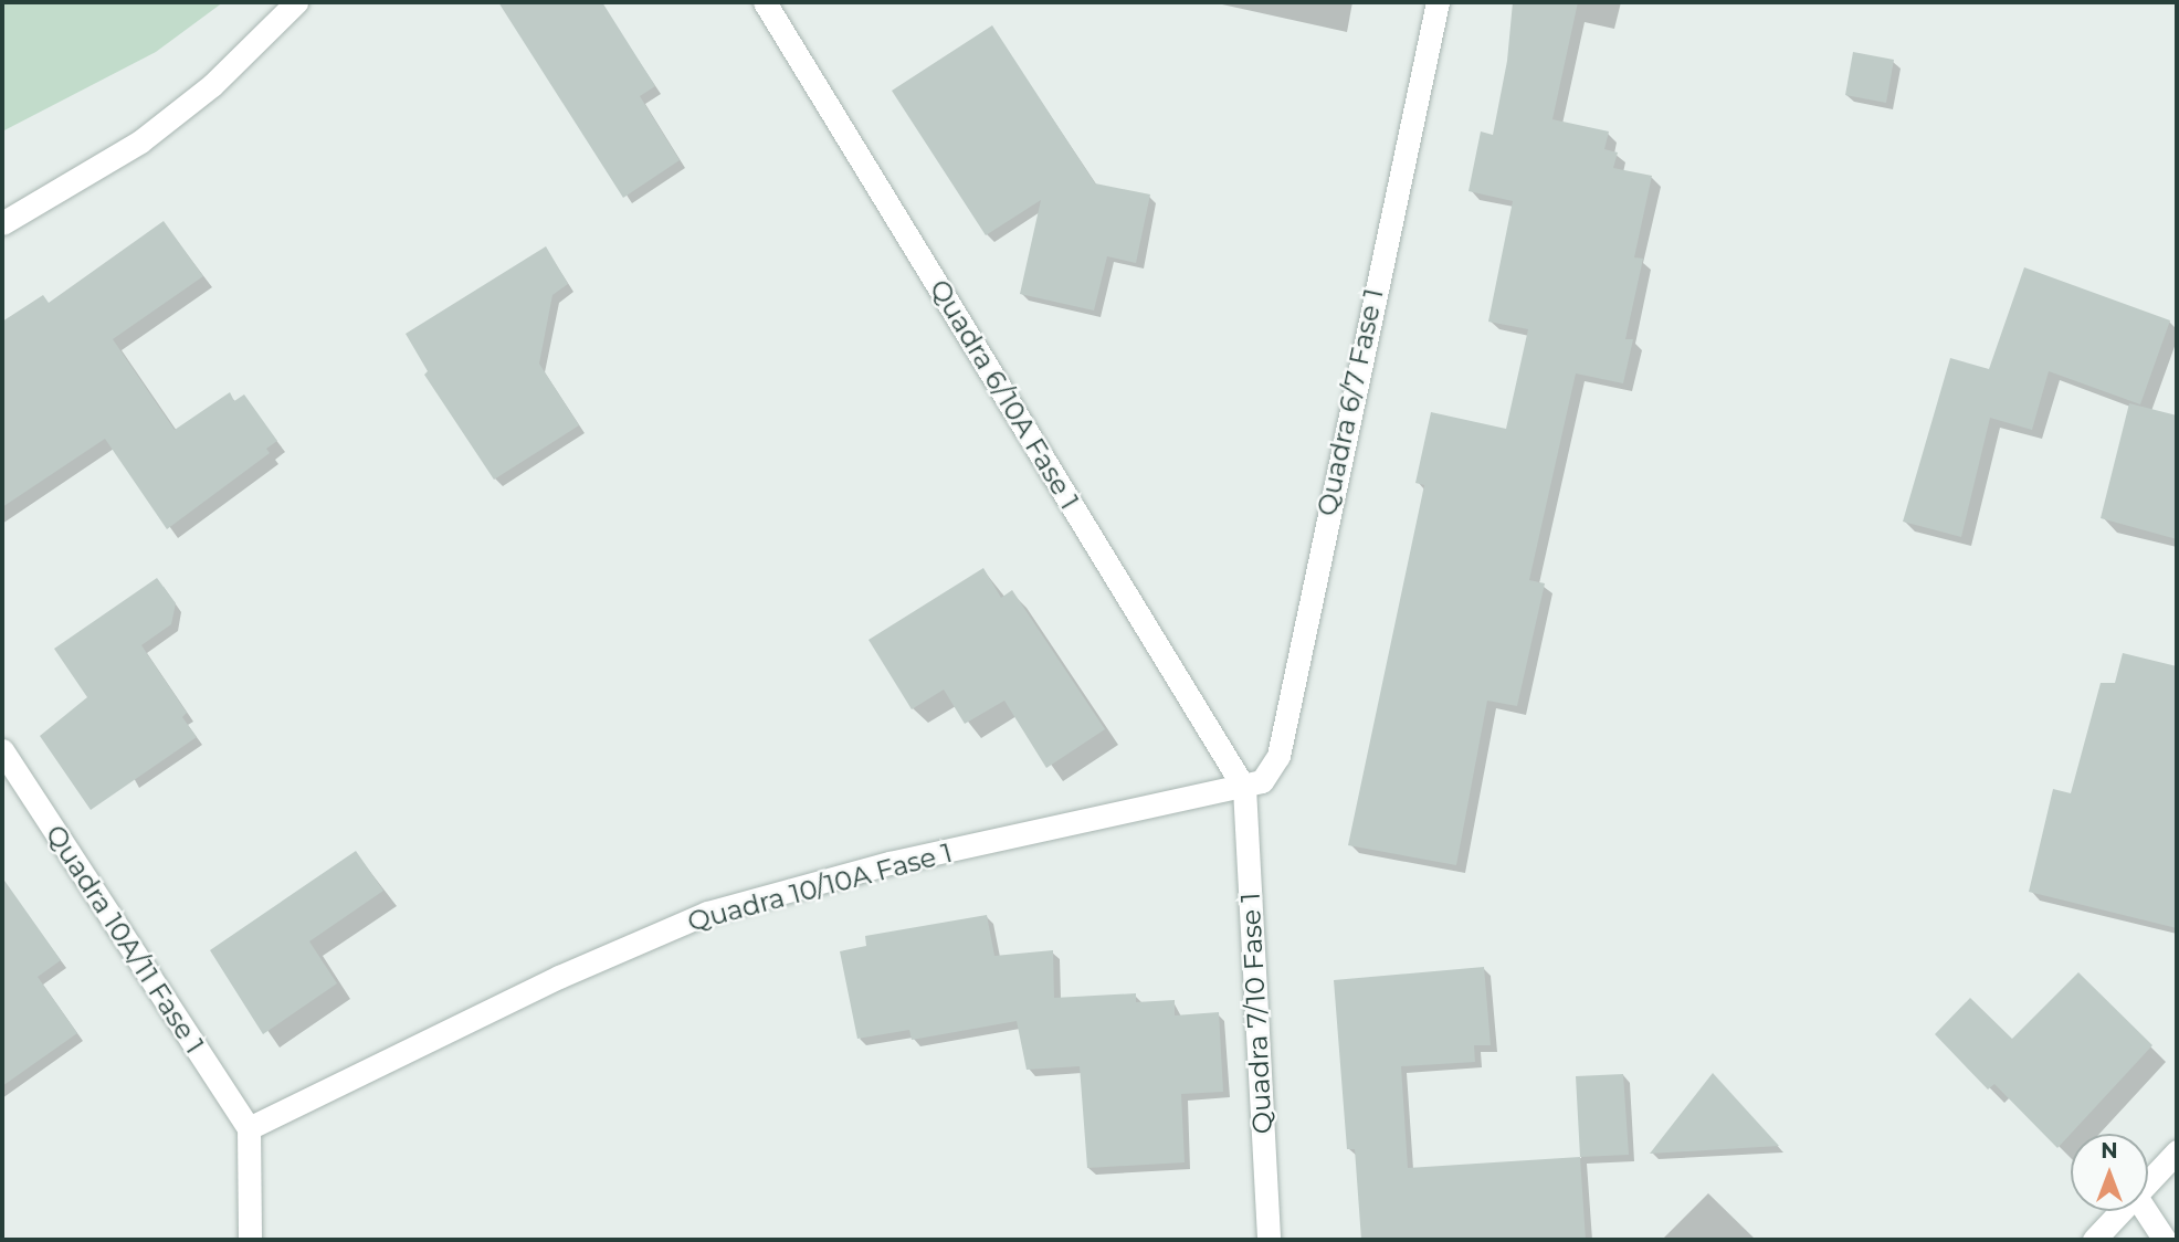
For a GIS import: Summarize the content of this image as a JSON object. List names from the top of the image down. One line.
{"streets":{"street":["Quadra 6/10A Fase 1","Quadra 6/7 Fase 1","Quadra 10/10A Fase 1","Quadra 10A/11 Fase 1","Quadra 7/10 Fase 1"]},"crossings":[["Quadra 6/10A Fase 1","Quadra 6/7 Fase 1"],["Quadra 6/10A Fase 1","Quadra 10/10A Fase 1"],["Quadra 6/10A Fase 1","Quadra 7/10 Fase 1"],["Quadra 6/7 Fase 1","Quadra 10/10A Fase 1"],["Quadra 6/7 Fase 1","Quadra 7/10 Fase 1"],["Quadra 10/10A Fase 1","Quadra 10A/11 Fase 1"],["Quadra 10/10A Fase 1","Quadra 7/10 Fase 1"]],"north":"top"}
